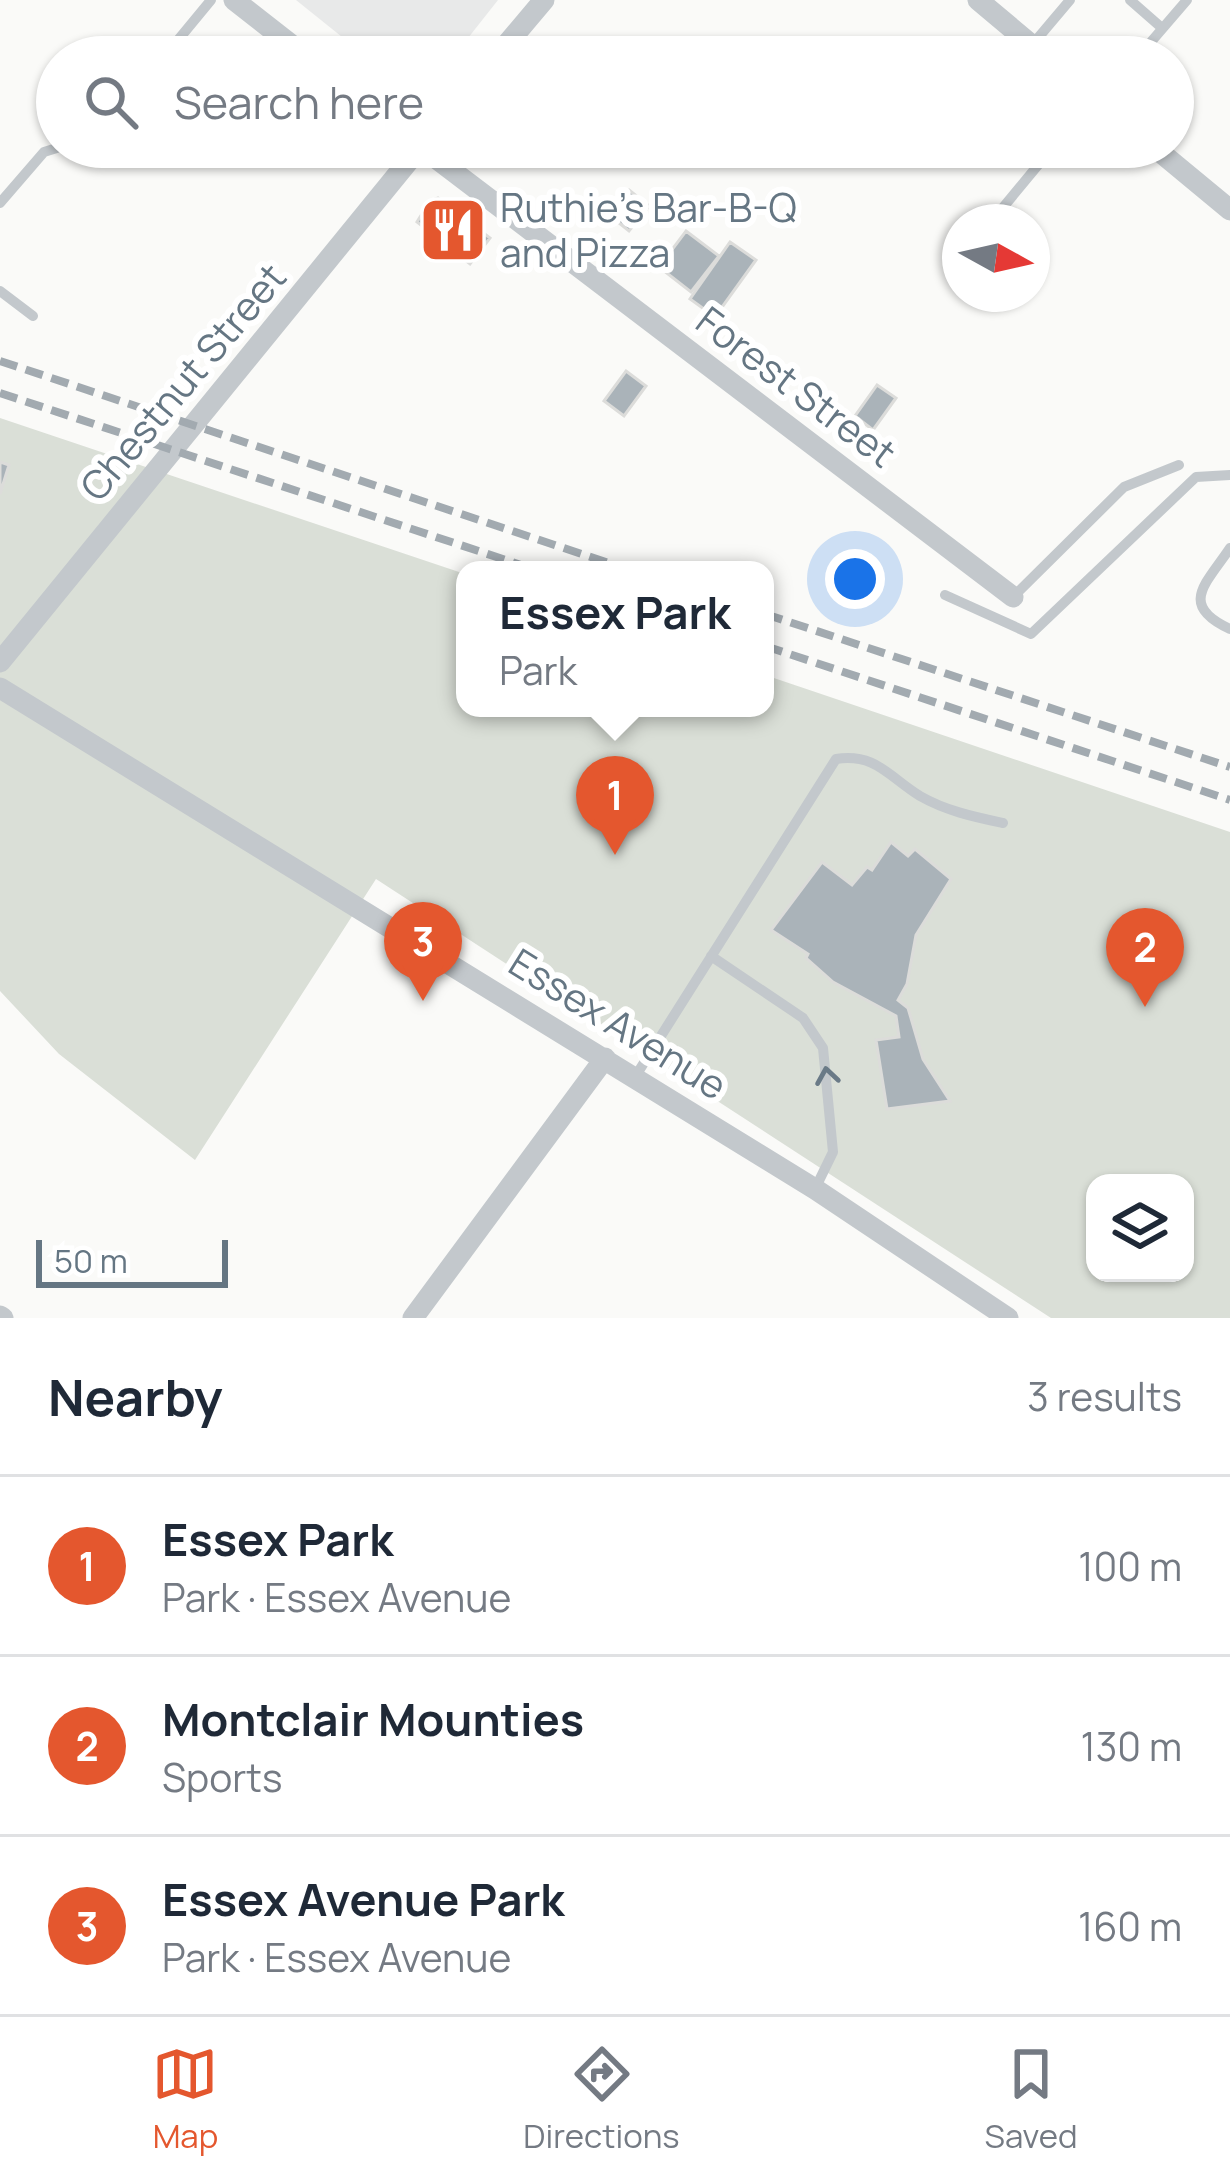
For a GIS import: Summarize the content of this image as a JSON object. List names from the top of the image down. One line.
{"streets":{"street":["Chestnut Street","Forest Street","Essex Avenue"]},"places":{"restaurant":["Ruthie's Bar-B-Q and Pizza"]},"scale_bar":"50 m","north":"right","page":{"search":"Search here","popup":["Essex Park","Park"],"pins":["1","3","2"],"scale":"50 m","heading":["Nearby","3 results"],"list":[{"mark":"1","name":"Essex Park","note":"Park · Essex Avenue","value":"100 m"},{"mark":"2","name":"Montclair Mounties","note":"Sports","value":"130 m"},{"mark":"3","name":"Essex Avenue Park","note":"Park · Essex Avenue","value":"160 m"}],"nav":["Map","Directions","Saved"]}}
